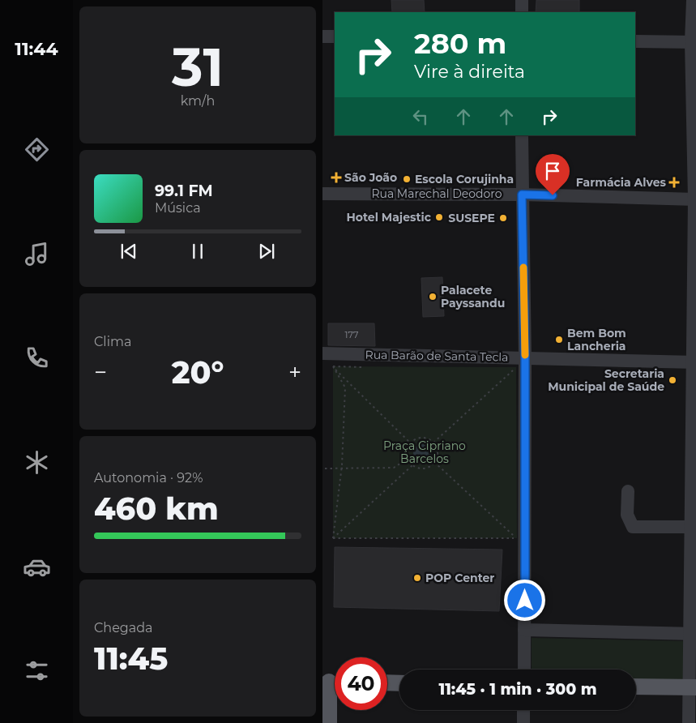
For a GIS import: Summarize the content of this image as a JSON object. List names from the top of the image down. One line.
{"streets":{"street":["Rua Marechal Deodoro","Rua Barão de Santa Tecla"]},"parks":["Praça Cipriano Barcelos"],"places":{"health":["São João","Farmácia Alves"],"other":["Escola Corujinha","Hotel Majestic","SUSEPE","Palacete Payssandu","Bem Bom Lancheria","Secretaria Municipal de Saúde","POP Center"]},"house_numbers":["177"],"page":{"tabs":"11:44","tile":[["31","km/h"],"Clima",["Autonomia · 92%","460 km"],["Chegada","11:45"]],"turn":["280 m","Vire à direita"],"song":["99.1 FM","Música"],"heat":["−","20°","+"],"limit":"40","trip":"11:45 · 1 min · 300 m"}}
